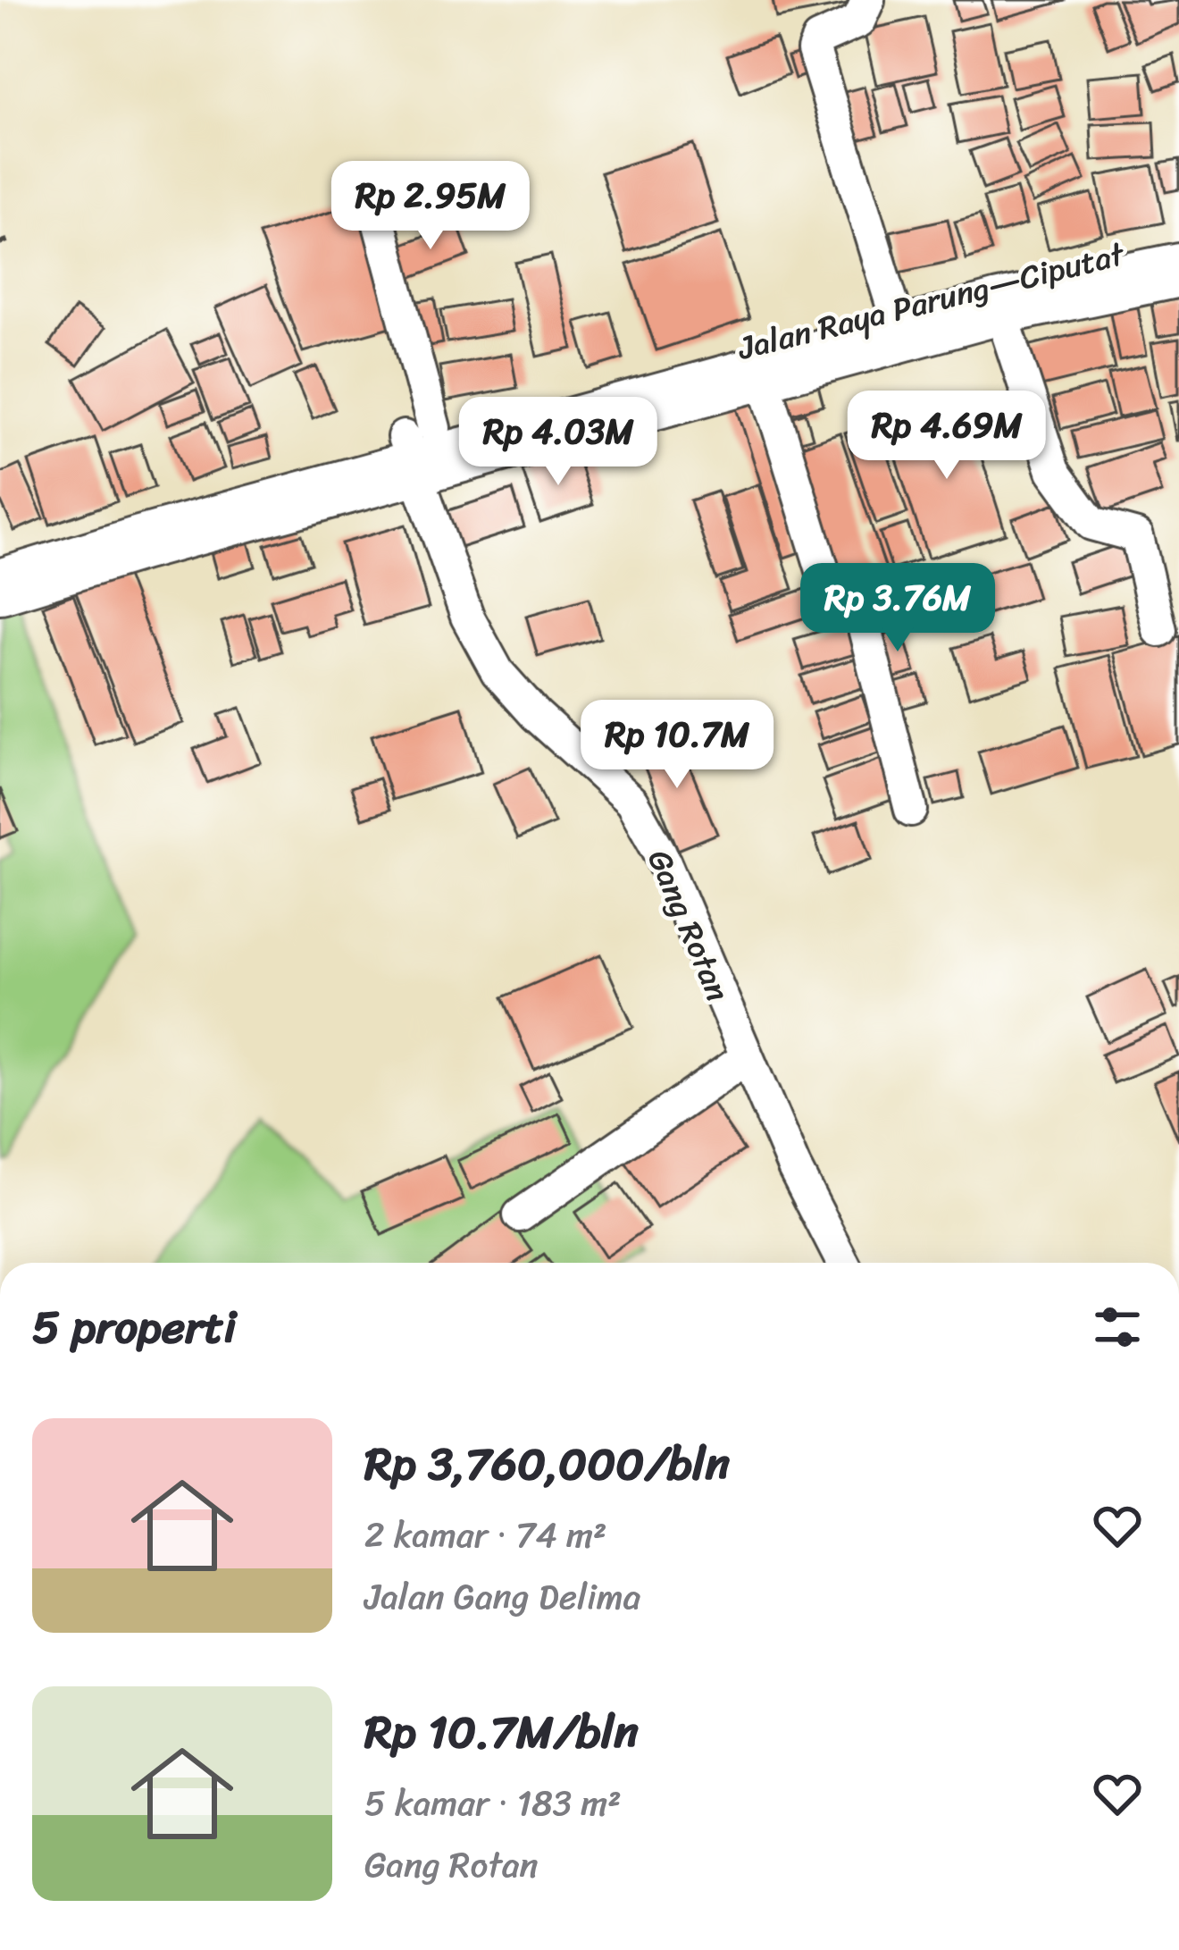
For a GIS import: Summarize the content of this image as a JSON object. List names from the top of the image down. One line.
{"streets":{"highway":["Jalan Raya Parung—Ciputat"],"street":["Gang Rotan"]},"crossings":[["Jalan Raya Parung—Ciputat","Gang Rotan"]],"page":{"price":["Rp 2.95M","Rp 4.69M","Rp 4.03M","Rp 3.76M","Rp 10.7M"],"heading":"5 properti","list":[{"name":"Rp 3,760,000/bln","note":"2 kamar · 74 m² · Jalan Gang Delima"},{"name":"Rp 10.7M/bln","note":"5 kamar · 183 m² · Gang Rotan"}]}}
